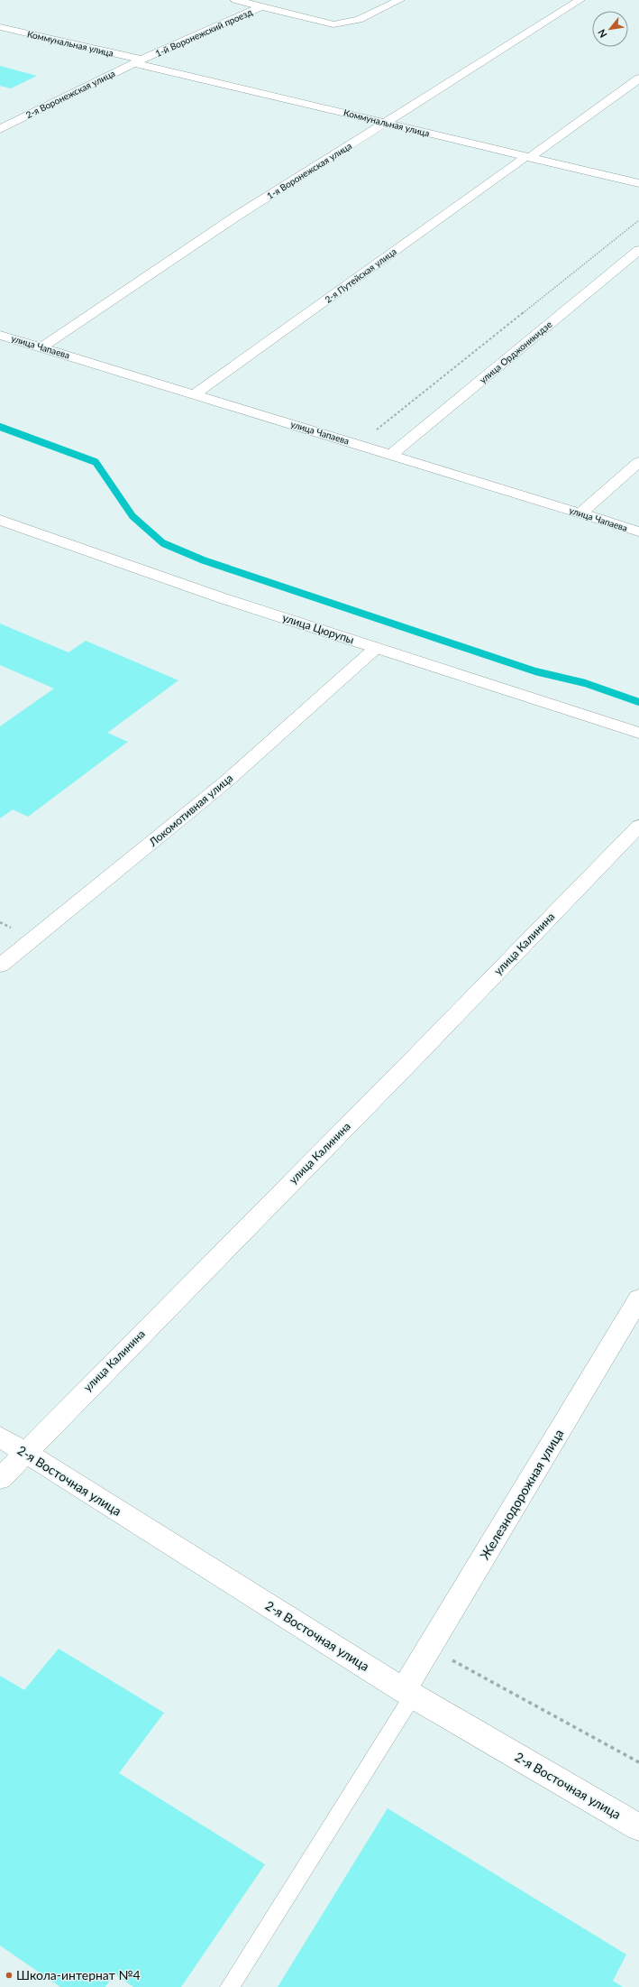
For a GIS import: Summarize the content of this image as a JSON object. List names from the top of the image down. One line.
{"streets":{"street":["1-й Воронежский проезд","Коммунальная улица","2-я Воронежская улица","1-я Воронежская улица","2-я Путейская улица","улица Чапаева","улица Орджоникидзе","улица Цюрупы","Локомотивная улица","улица Калинина","2-я Восточная улица","Железнодорожная улица"]},"crossings":[["1-й Воронежский проезд","Коммунальная улица"],["1-й Воронежский проезд","2-я Воронежская улица"],["Коммунальная улица","2-я Воронежская улица"],["Коммунальная улица","1-я Воронежская улица"],["Коммунальная улица","2-я Путейская улица"],["1-я Воронежская улица","улица Чапаева"],["2-я Путейская улица","улица Чапаева"],["улица Чапаева","улица Орджоникидзе"],["улица Цюрупы","Локомотивная улица"],["улица Калинина","2-я Восточная улица"],["2-я Восточная улица","Железнодорожная улица"]],"places":["Школа-интернат №4"],"north":"bottom left"}
